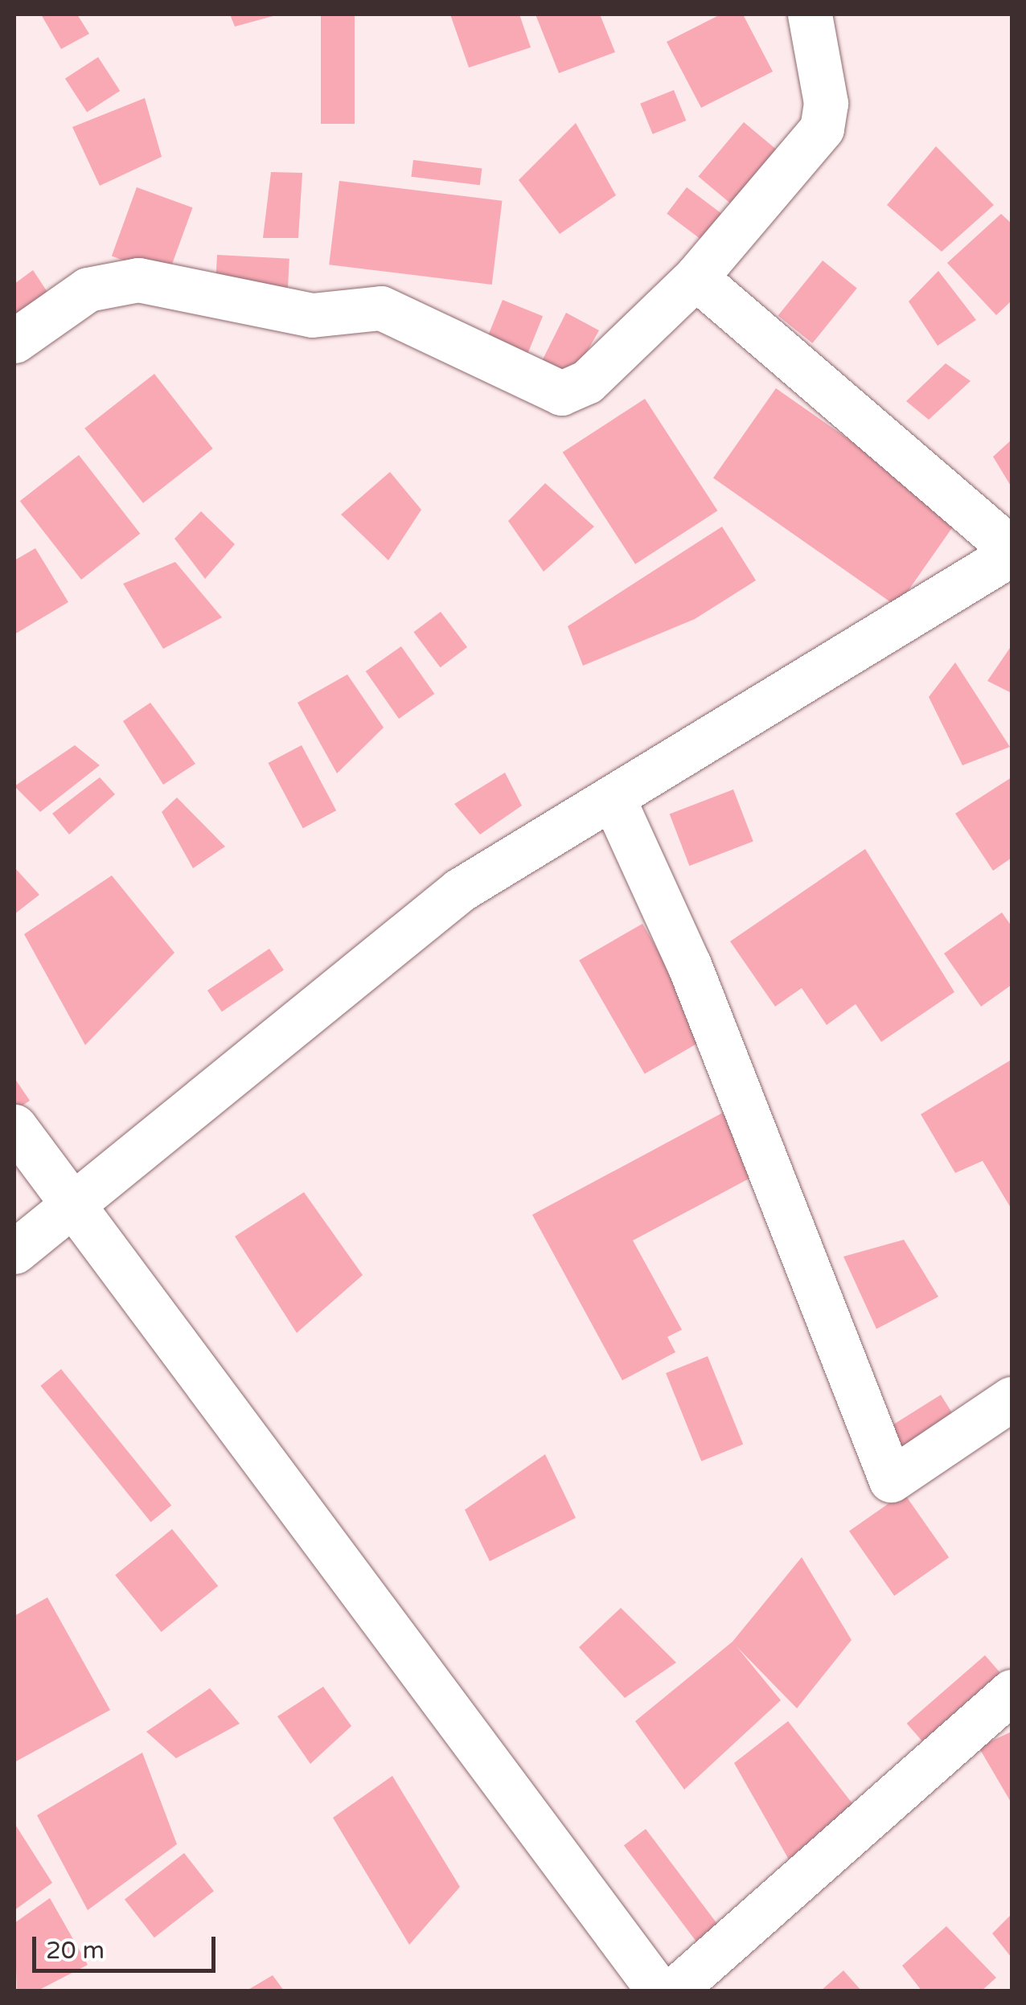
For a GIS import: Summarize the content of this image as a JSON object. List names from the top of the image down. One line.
{"scale_bar":"20 m"}
